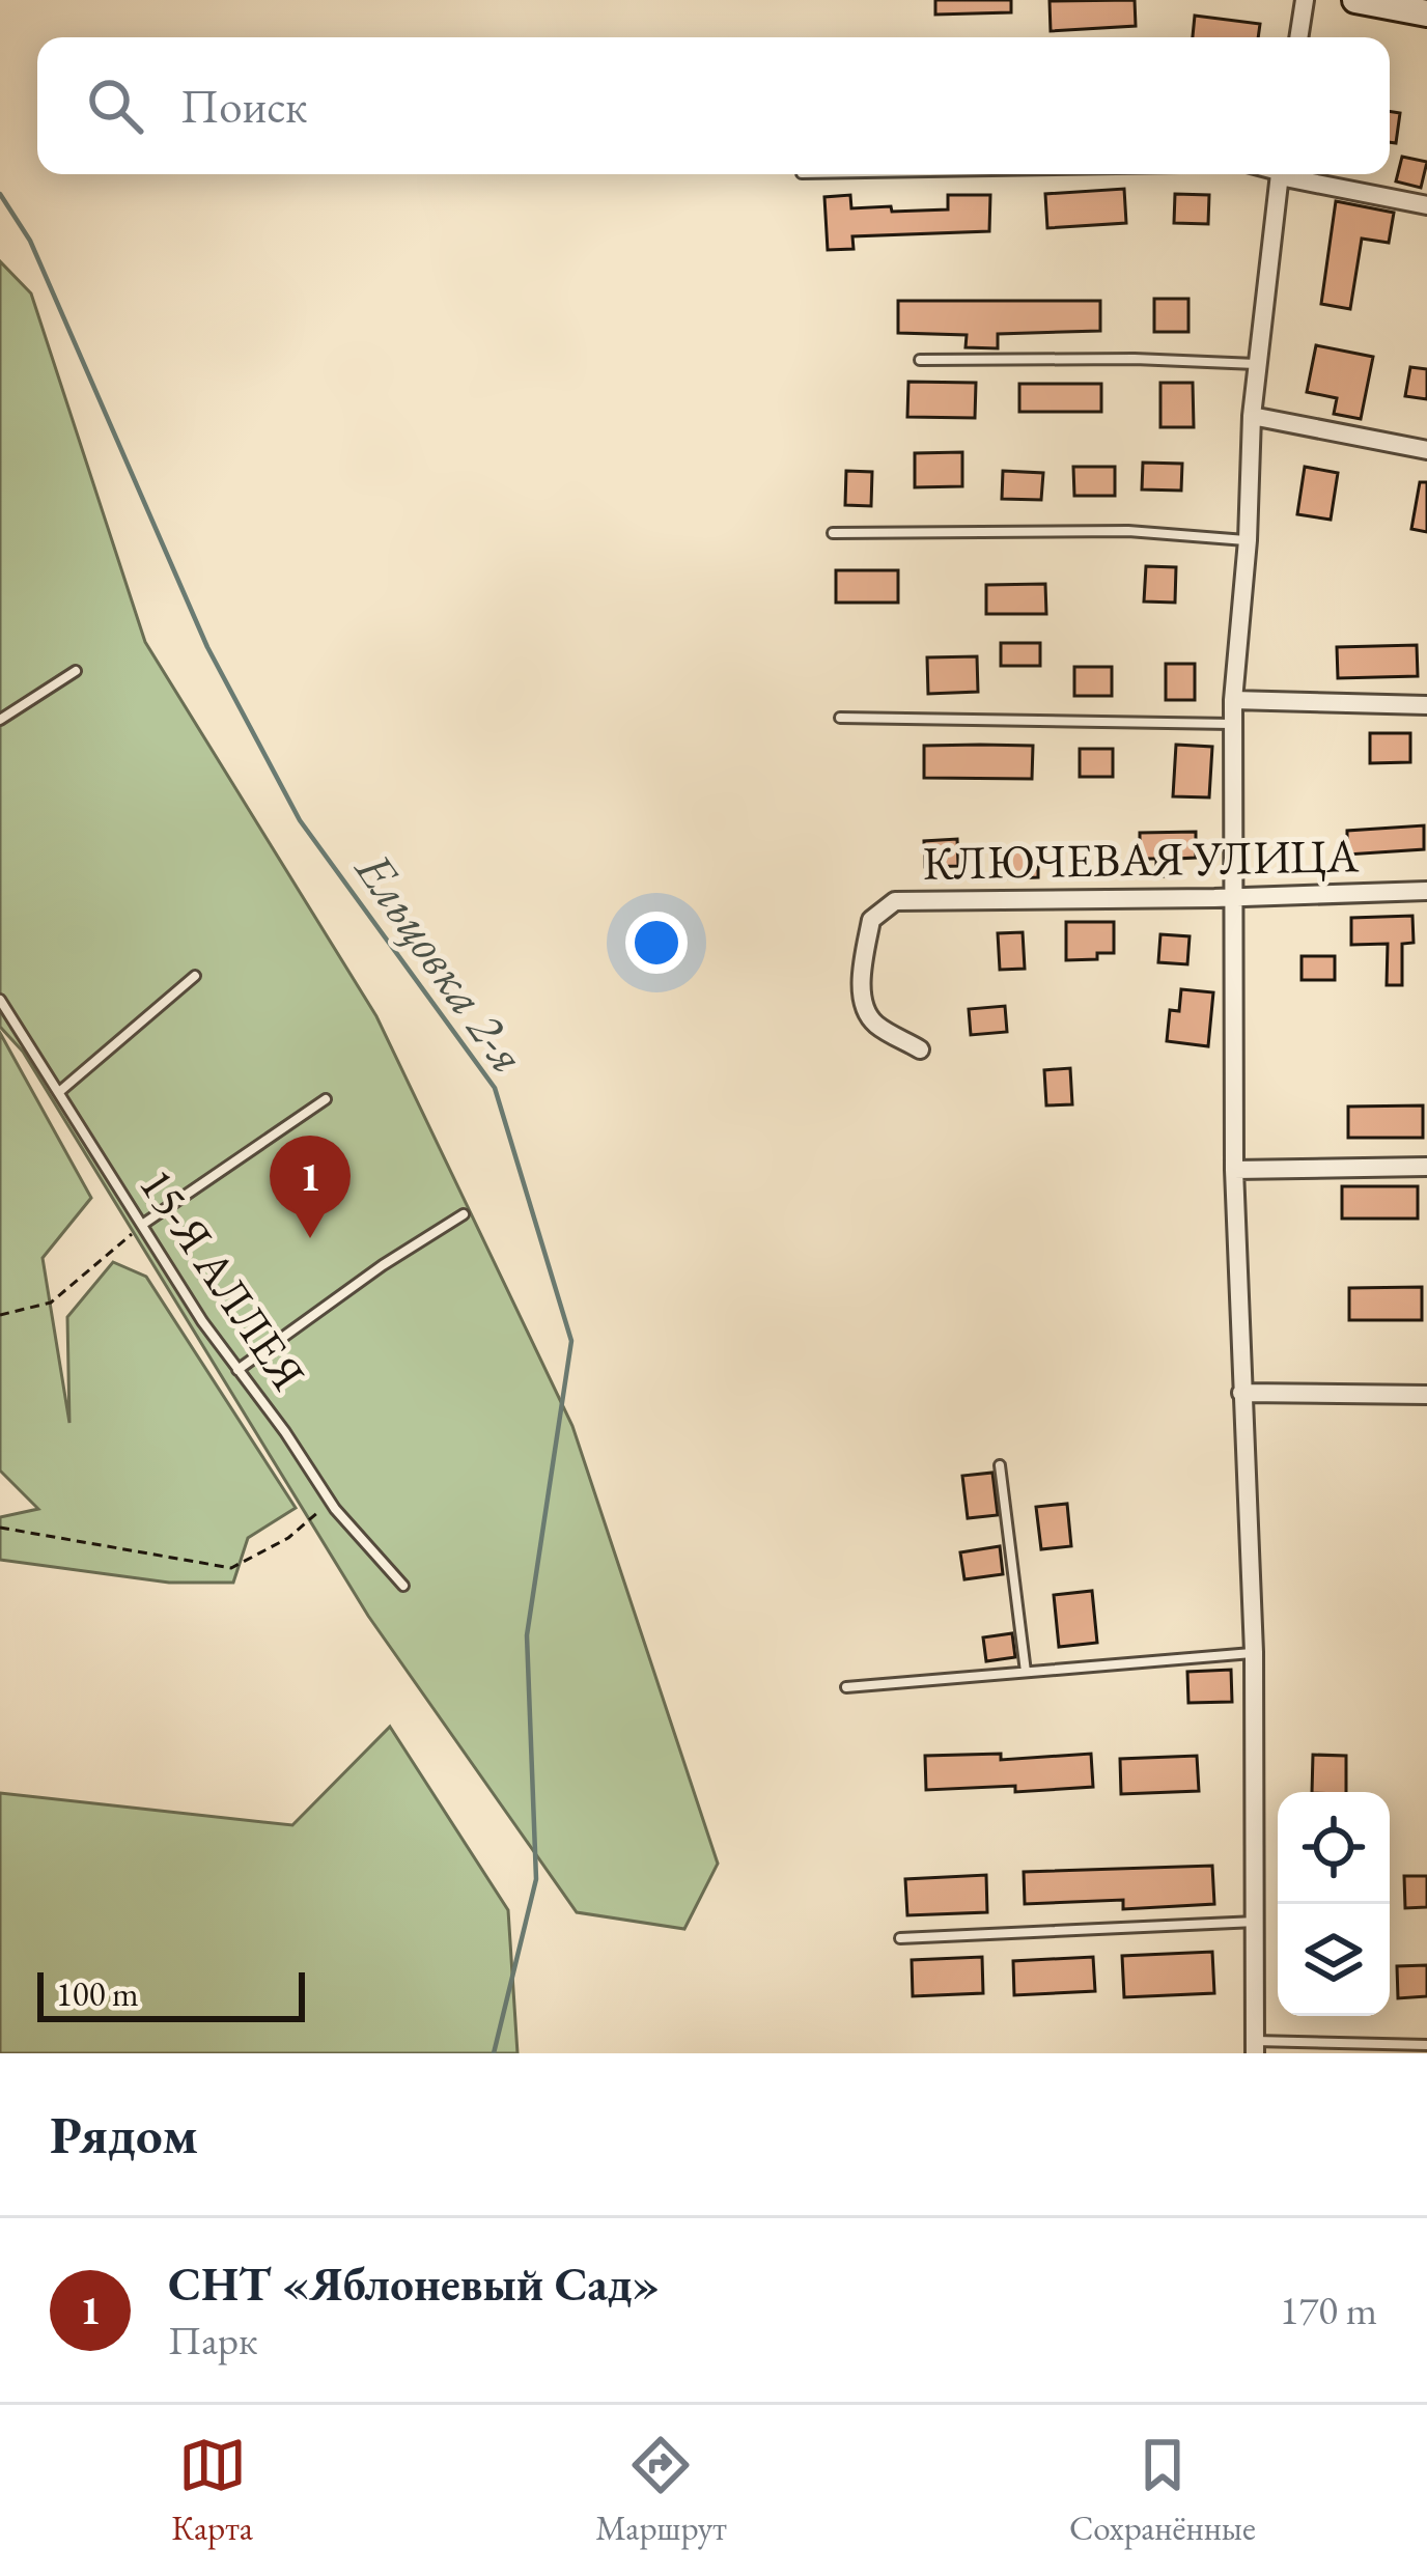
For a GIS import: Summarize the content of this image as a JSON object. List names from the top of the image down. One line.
{"streets":{"street":["КЛЮЧЕВАЯ УЛИЦА"],"lane":["15-Я АЛЛЕЯ"]},"water":["Ельцовка 2-я"],"scale_bar":"100 m","page":{"search":"Поиск","pins":"1","scale":"100 m","heading":"Рядом","list":[{"mark":"1","name":"СНТ «Яблоневый Сад»","note":"Парк","value":"170 m"}],"nav":["Карта","Маршрут","Сохранённые"]}}
